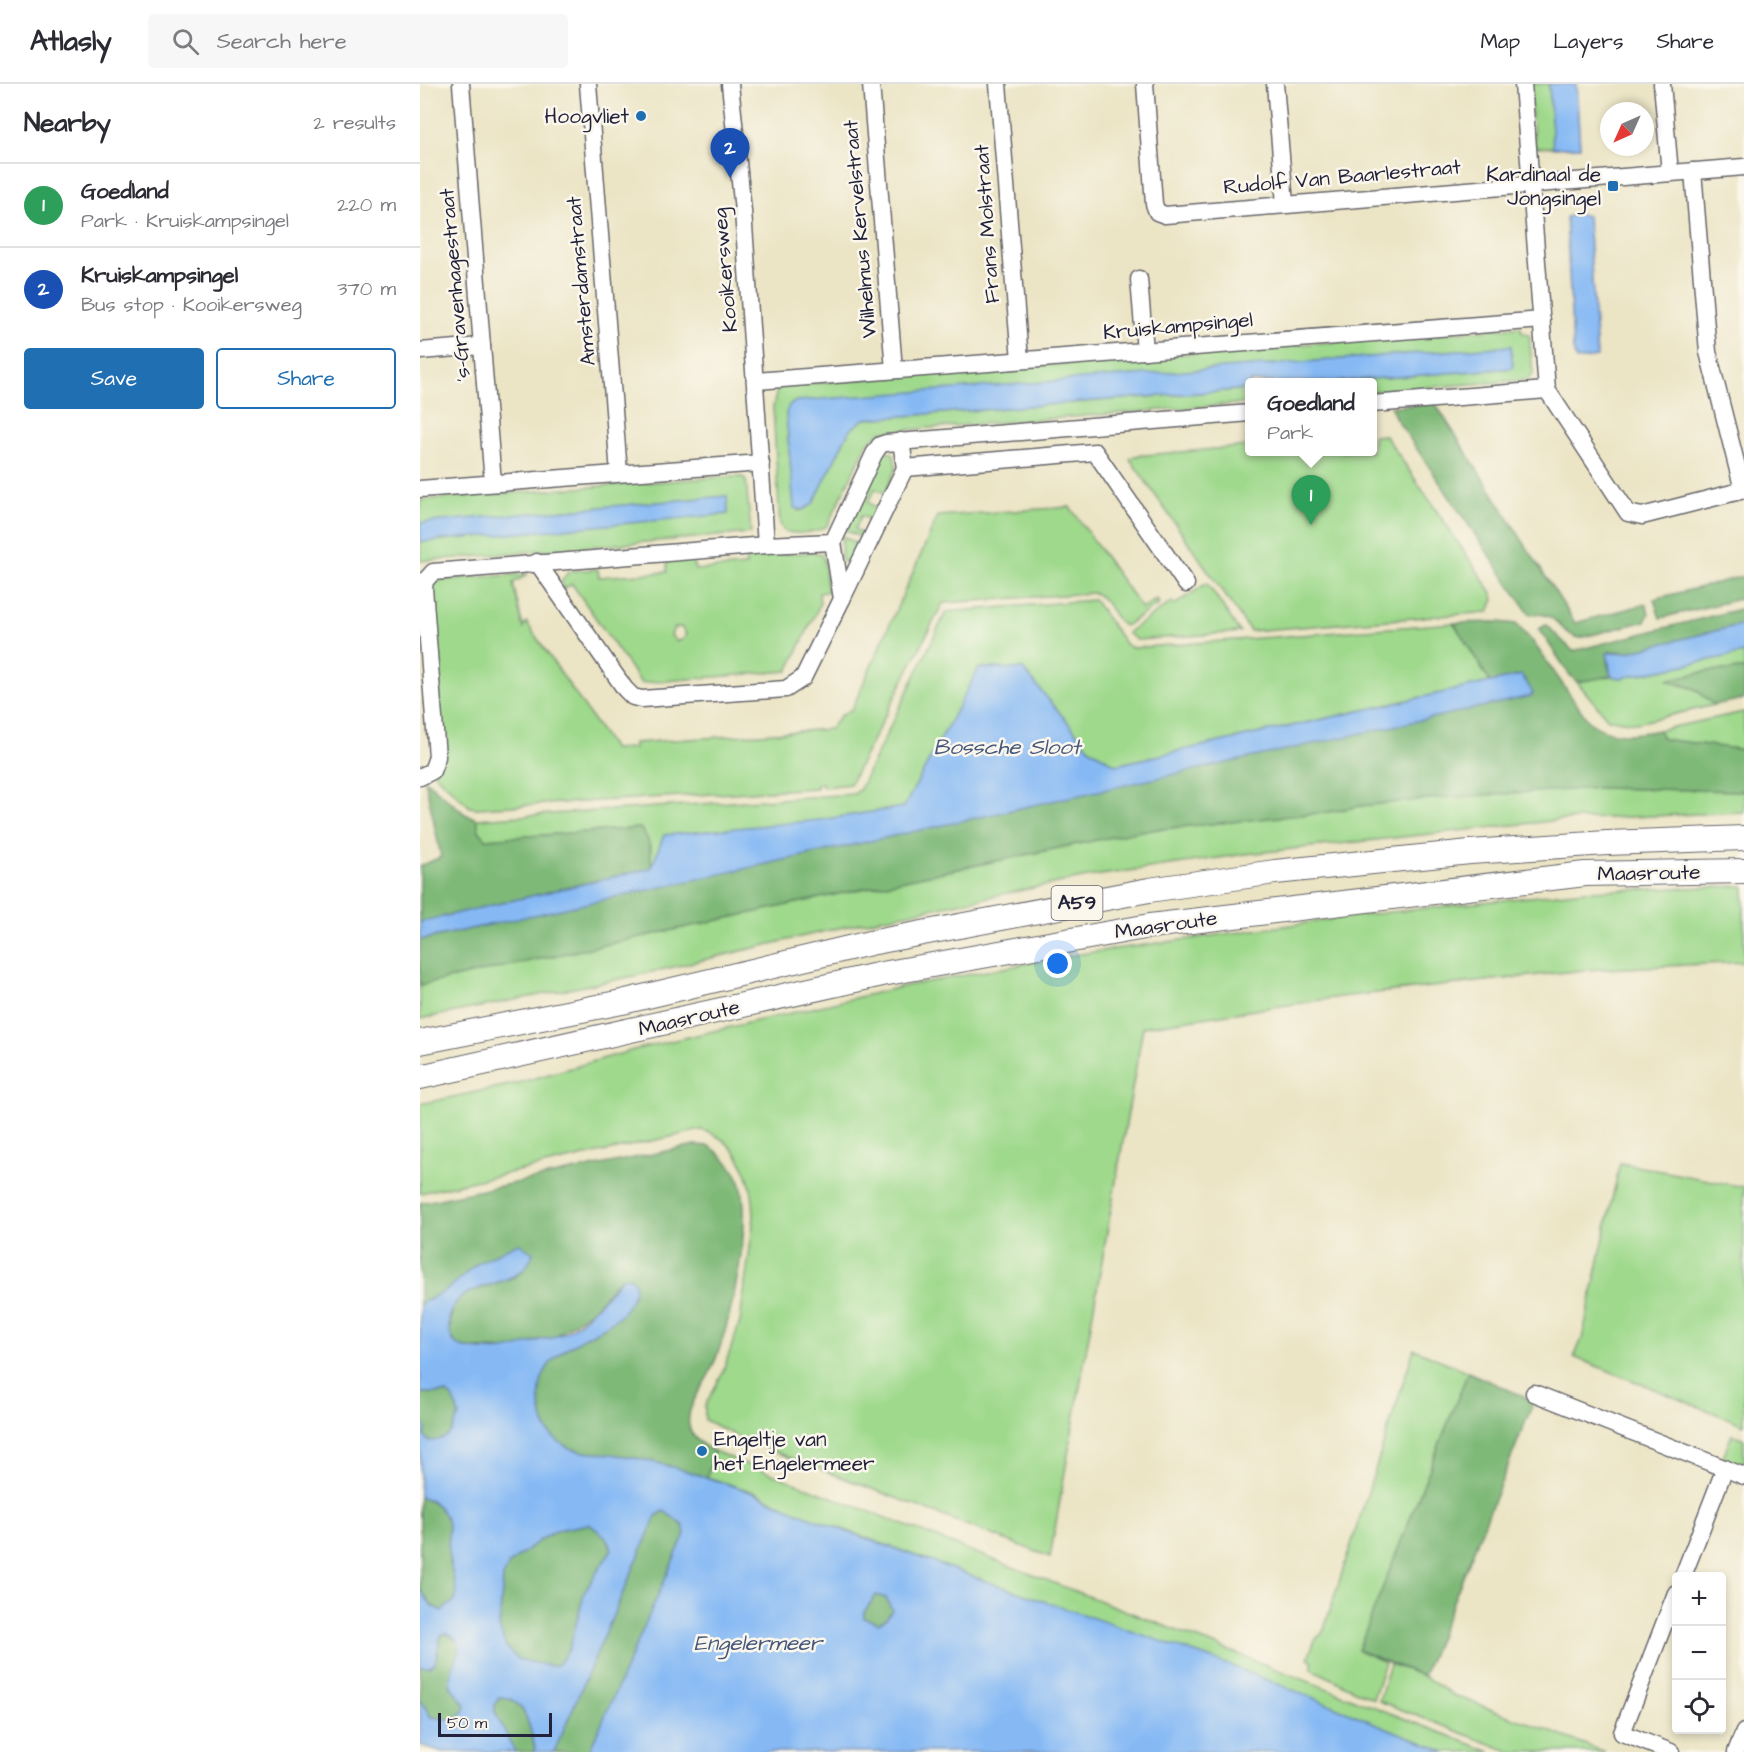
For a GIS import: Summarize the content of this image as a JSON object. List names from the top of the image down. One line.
{"streets":{"highway":["Maasroute","A59"],"street":["Rudolf Van Baarlestraat","Frans Molstraat","Wilhelmus Kervelstraat","Kooikersweg","Amsterdamstraat","'s-Gravenhagestraat","Kruiskampsingel"]},"crossings":[["Frans Molstraat","Kruiskampsingel"],["Wilhelmus Kervelstraat","Kruiskampsingel"],["Kooikersweg","Kruiskampsingel"]],"water":["Bossche Sloot","Engelermeer"],"places":{"other":["Hoogvliet","Engeltje van het Engelermeer"],"transit":["Kardinaal de Jongsingel"]},"scale_bar":"50 m","north":"bottom left","page":{"header":"Atlasly","search":"Search here","nav":["Map","Layers","Share"],"heading":["Nearby","2 results"],"pins":["2","1"],"list":[{"mark":"1","name":"Goedland","note":"Park · Kruiskampsingel","value":"220 m"},{"mark":"2","name":"Kruiskampsingel","note":"Bus stop · Kooikersweg","value":"370 m"}],"buttons":["Save","Share"],"popup":["Goedland","Park"],"map_buttons":["+","−"],"scale":"50 m"}}
